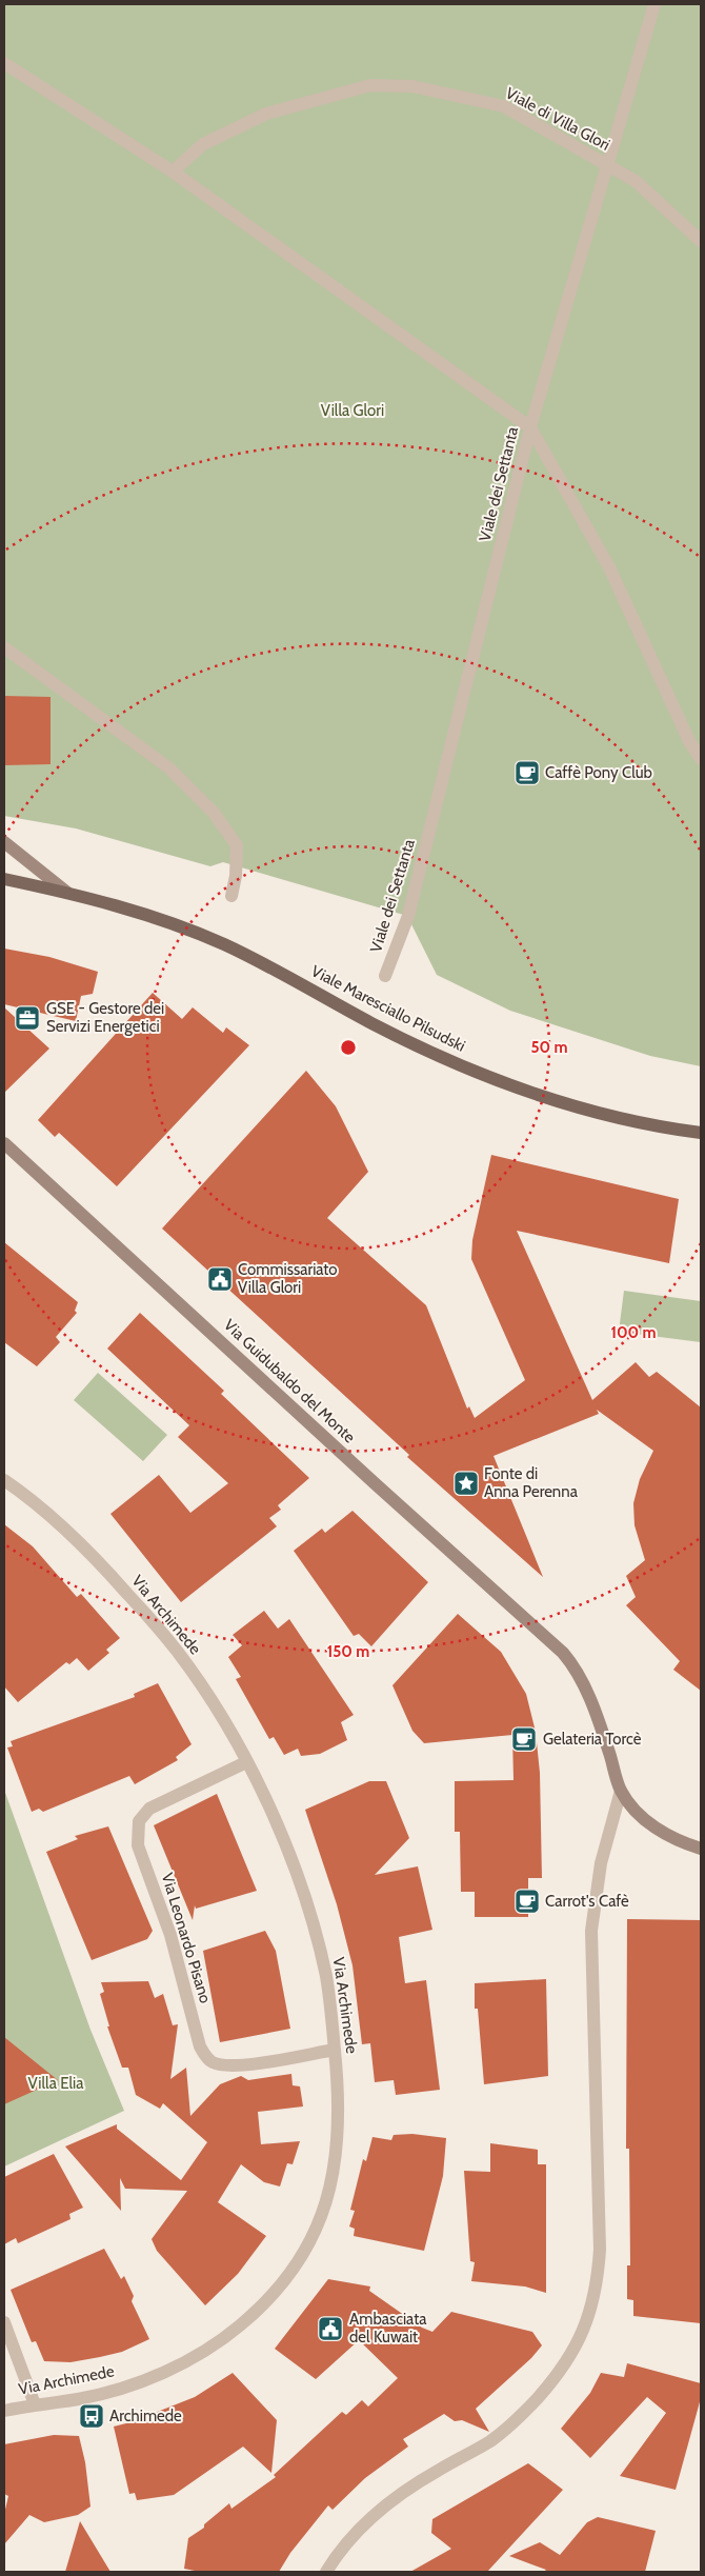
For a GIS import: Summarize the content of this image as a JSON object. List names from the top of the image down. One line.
{"streets":{"main road":["Viale Maresciallo Pilsudski"],"street":["Viale di Villa Glori","Viale dei Settanta","Via Guidubaldo del Monte","Via Archimede","Via Leonardo Pisano"]},"crossings":[["Viale di Villa Glori","Viale dei Settanta"],["Via Archimede","Via Leonardo Pisano"]],"parks":["Villa Glori","Villa Elia"],"places":{"cafe":["Caffè Pony Club","Gelateria Torcè","Carrot's Cafè"],"office":["GSE - Gestore dei Servizi Energetici"],"public building":["Commissariato Villa Glori","Ambasciata del Kuwait"],"place":["Fonte di Anna Perenna"],"bus stop":["Archimede"]},"rings":["50 m","100 m","150 m"]}
